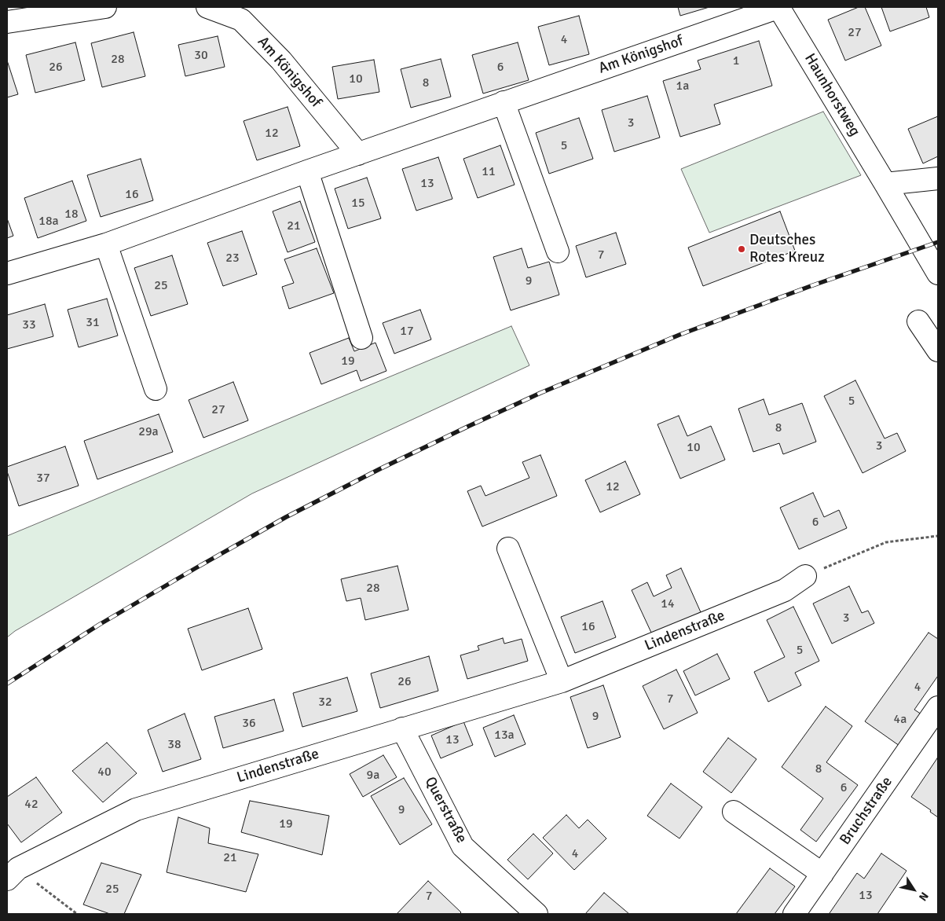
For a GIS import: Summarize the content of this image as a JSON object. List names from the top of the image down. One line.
{"streets":{"street":["Am Königshof","Haunhorstweg","Lindenstraße","Querstraße","Bruchstraße"]},"crossings":[["Am Königshof","Haunhorstweg"],["Lindenstraße","Querstraße"]],"places":["Deutsches Rotes Kreuz"],"house_numbers":["27","4","30","28","1","26","6","10","8","1a","3","12","5","11","13","16","15","18","18a","21","7","23","9","25","31","33","17","19","5","27","8","29a","3","10","37","12","6","28","14","3","16","5","26","4","7","32","9","4a","36","13a","13","38","8","40","9a","6","42","9","19","4","21","25","13","7"],"north":"bottom right"}
